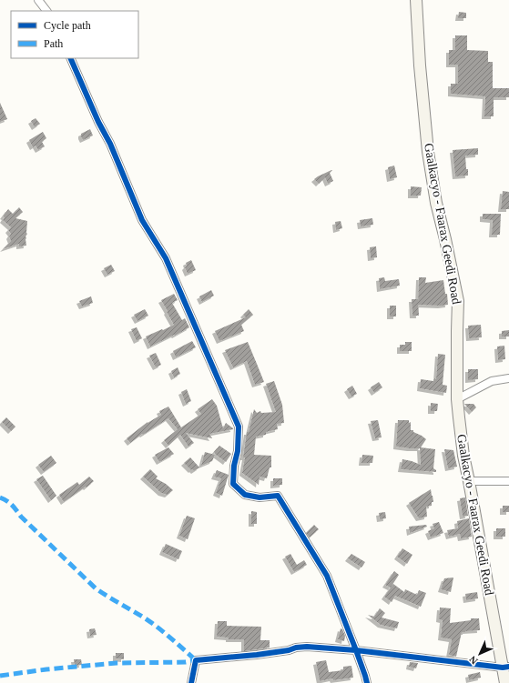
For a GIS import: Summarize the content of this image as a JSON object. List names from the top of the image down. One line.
{"streets":{"main road":["Gaalkacyo - Faarax Geedi Road"]},"legend":["Cycle path","Path"],"north":"bottom left"}
